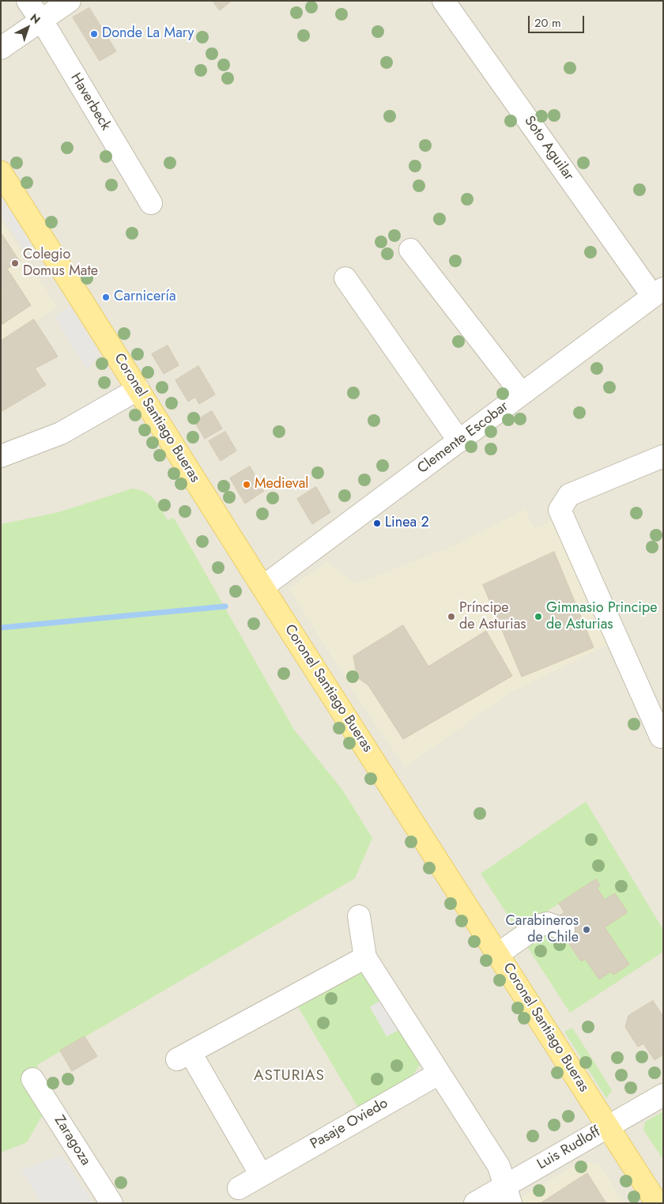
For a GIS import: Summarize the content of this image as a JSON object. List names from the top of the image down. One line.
{"streets":{"main road":["Coronel Santiago Bueras"],"street":["Haverbeck","Soto Aguilar","Clemente Escobar","Pasaje Oviedo","Zaragoza","Luis Rudloff"]},"crossings":[["Soto Aguilar","Clemente Escobar"],["Coronel Santiago Bueras","Clemente Escobar"],["Coronel Santiago Bueras","Luis Rudloff"]],"districts":["ASTURIAS"],"places":["Donde La Mary","Colegio Domus Mate","Carnicería","Medieval","Linea 2","Príncipe de Asturias","Gimnasio Principe de Asturias","Carabineros de Chile"],"scale_bar":"20 m","north":"top right"}
